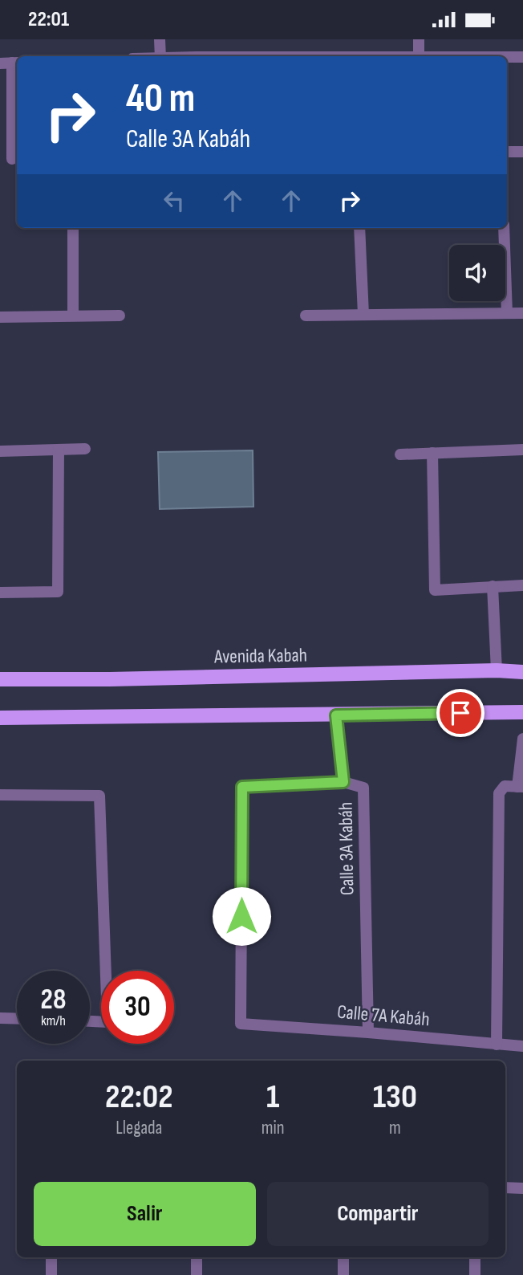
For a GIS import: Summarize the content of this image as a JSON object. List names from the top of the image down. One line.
{"streets":{"main road":["Avenida Kabah"],"street":["Calle 3A Kabáh","Calle 7A Kabáh"]},"crossings":[["Calle 3A Kabáh","Calle 7A Kabáh"]],"page":{"status":"22:01","turn":["40 m","Calle 3A Kabáh"],"speed":"28 km/h","limit":"30","eta":["22:02","Llegada","1","min","130","m"],"buttons":["Salir","Compartir"]}}
